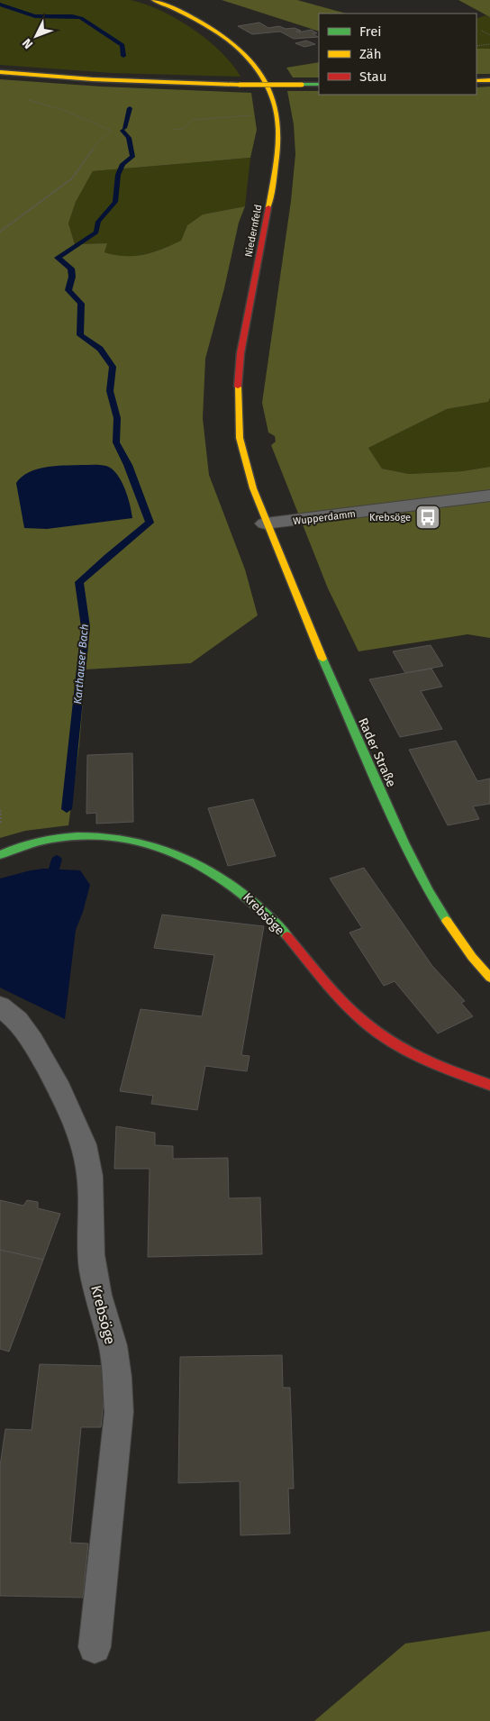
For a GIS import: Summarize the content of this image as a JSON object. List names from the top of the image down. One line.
{"streets":{"street":["Niedernfeld","Wupperdamm","Rader Straße","Krebsöge"]},"crossings":[["Niedernfeld","Wupperdamm"],["Niedernfeld","Rader Straße"],["Wupperdamm","Rader Straße"]],"water":["Karthauser Bach"],"places":{"bus stop":["Krebsöge"]},"legend":["Frei","Zäh","Stau"],"north":"bottom left"}
